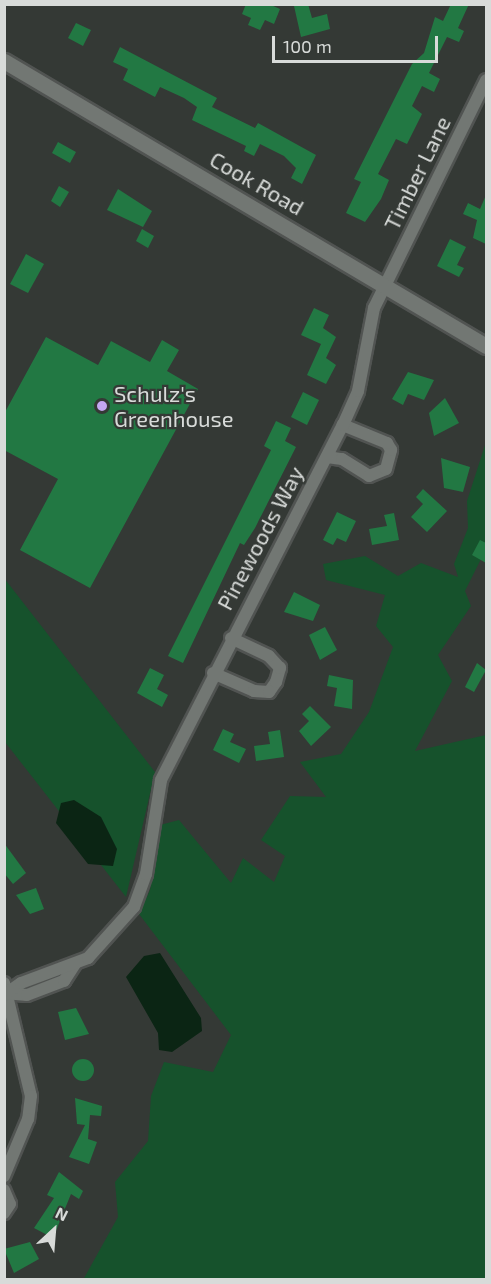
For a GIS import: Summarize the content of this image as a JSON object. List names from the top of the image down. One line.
{"streets":{"street":["Timber Lane","Cook Road","Pinewoods Way"]},"crossings":[["Timber Lane","Cook Road"],["Timber Lane","Pinewoods Way"],["Cook Road","Pinewoods Way"]],"places":["Schulz's Greenhouse"],"scale_bar":"100 m","north":"top right"}
